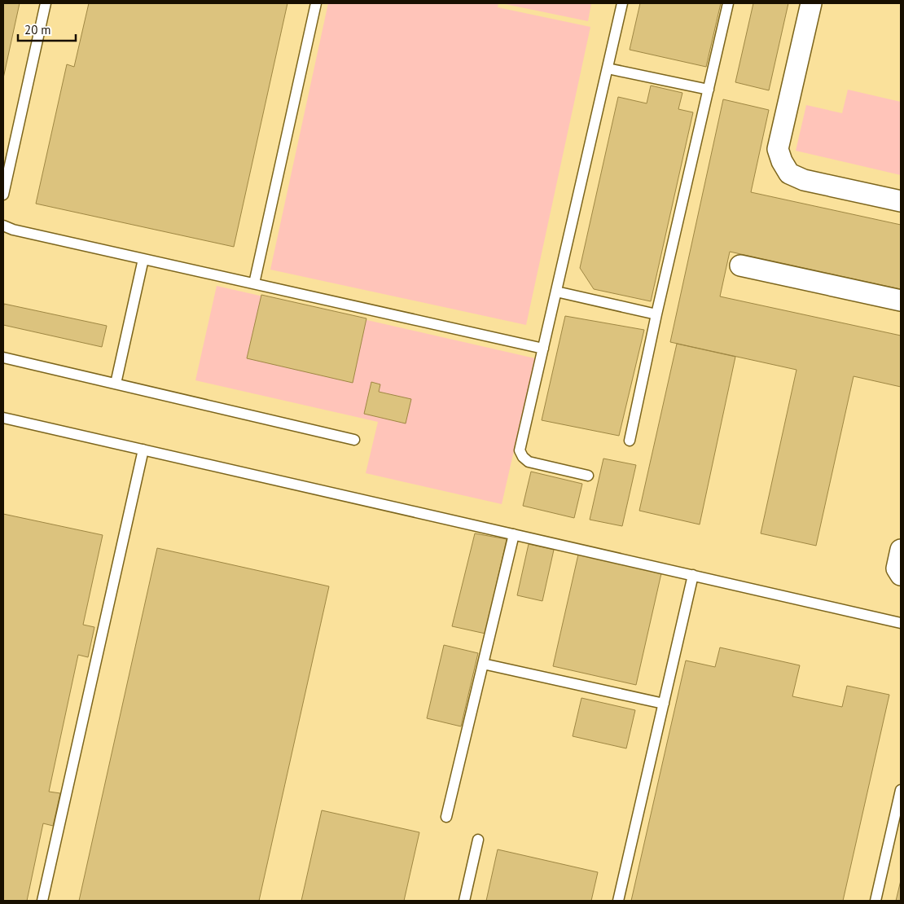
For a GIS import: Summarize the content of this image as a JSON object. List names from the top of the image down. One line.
{"scale_bar":"20 m"}
